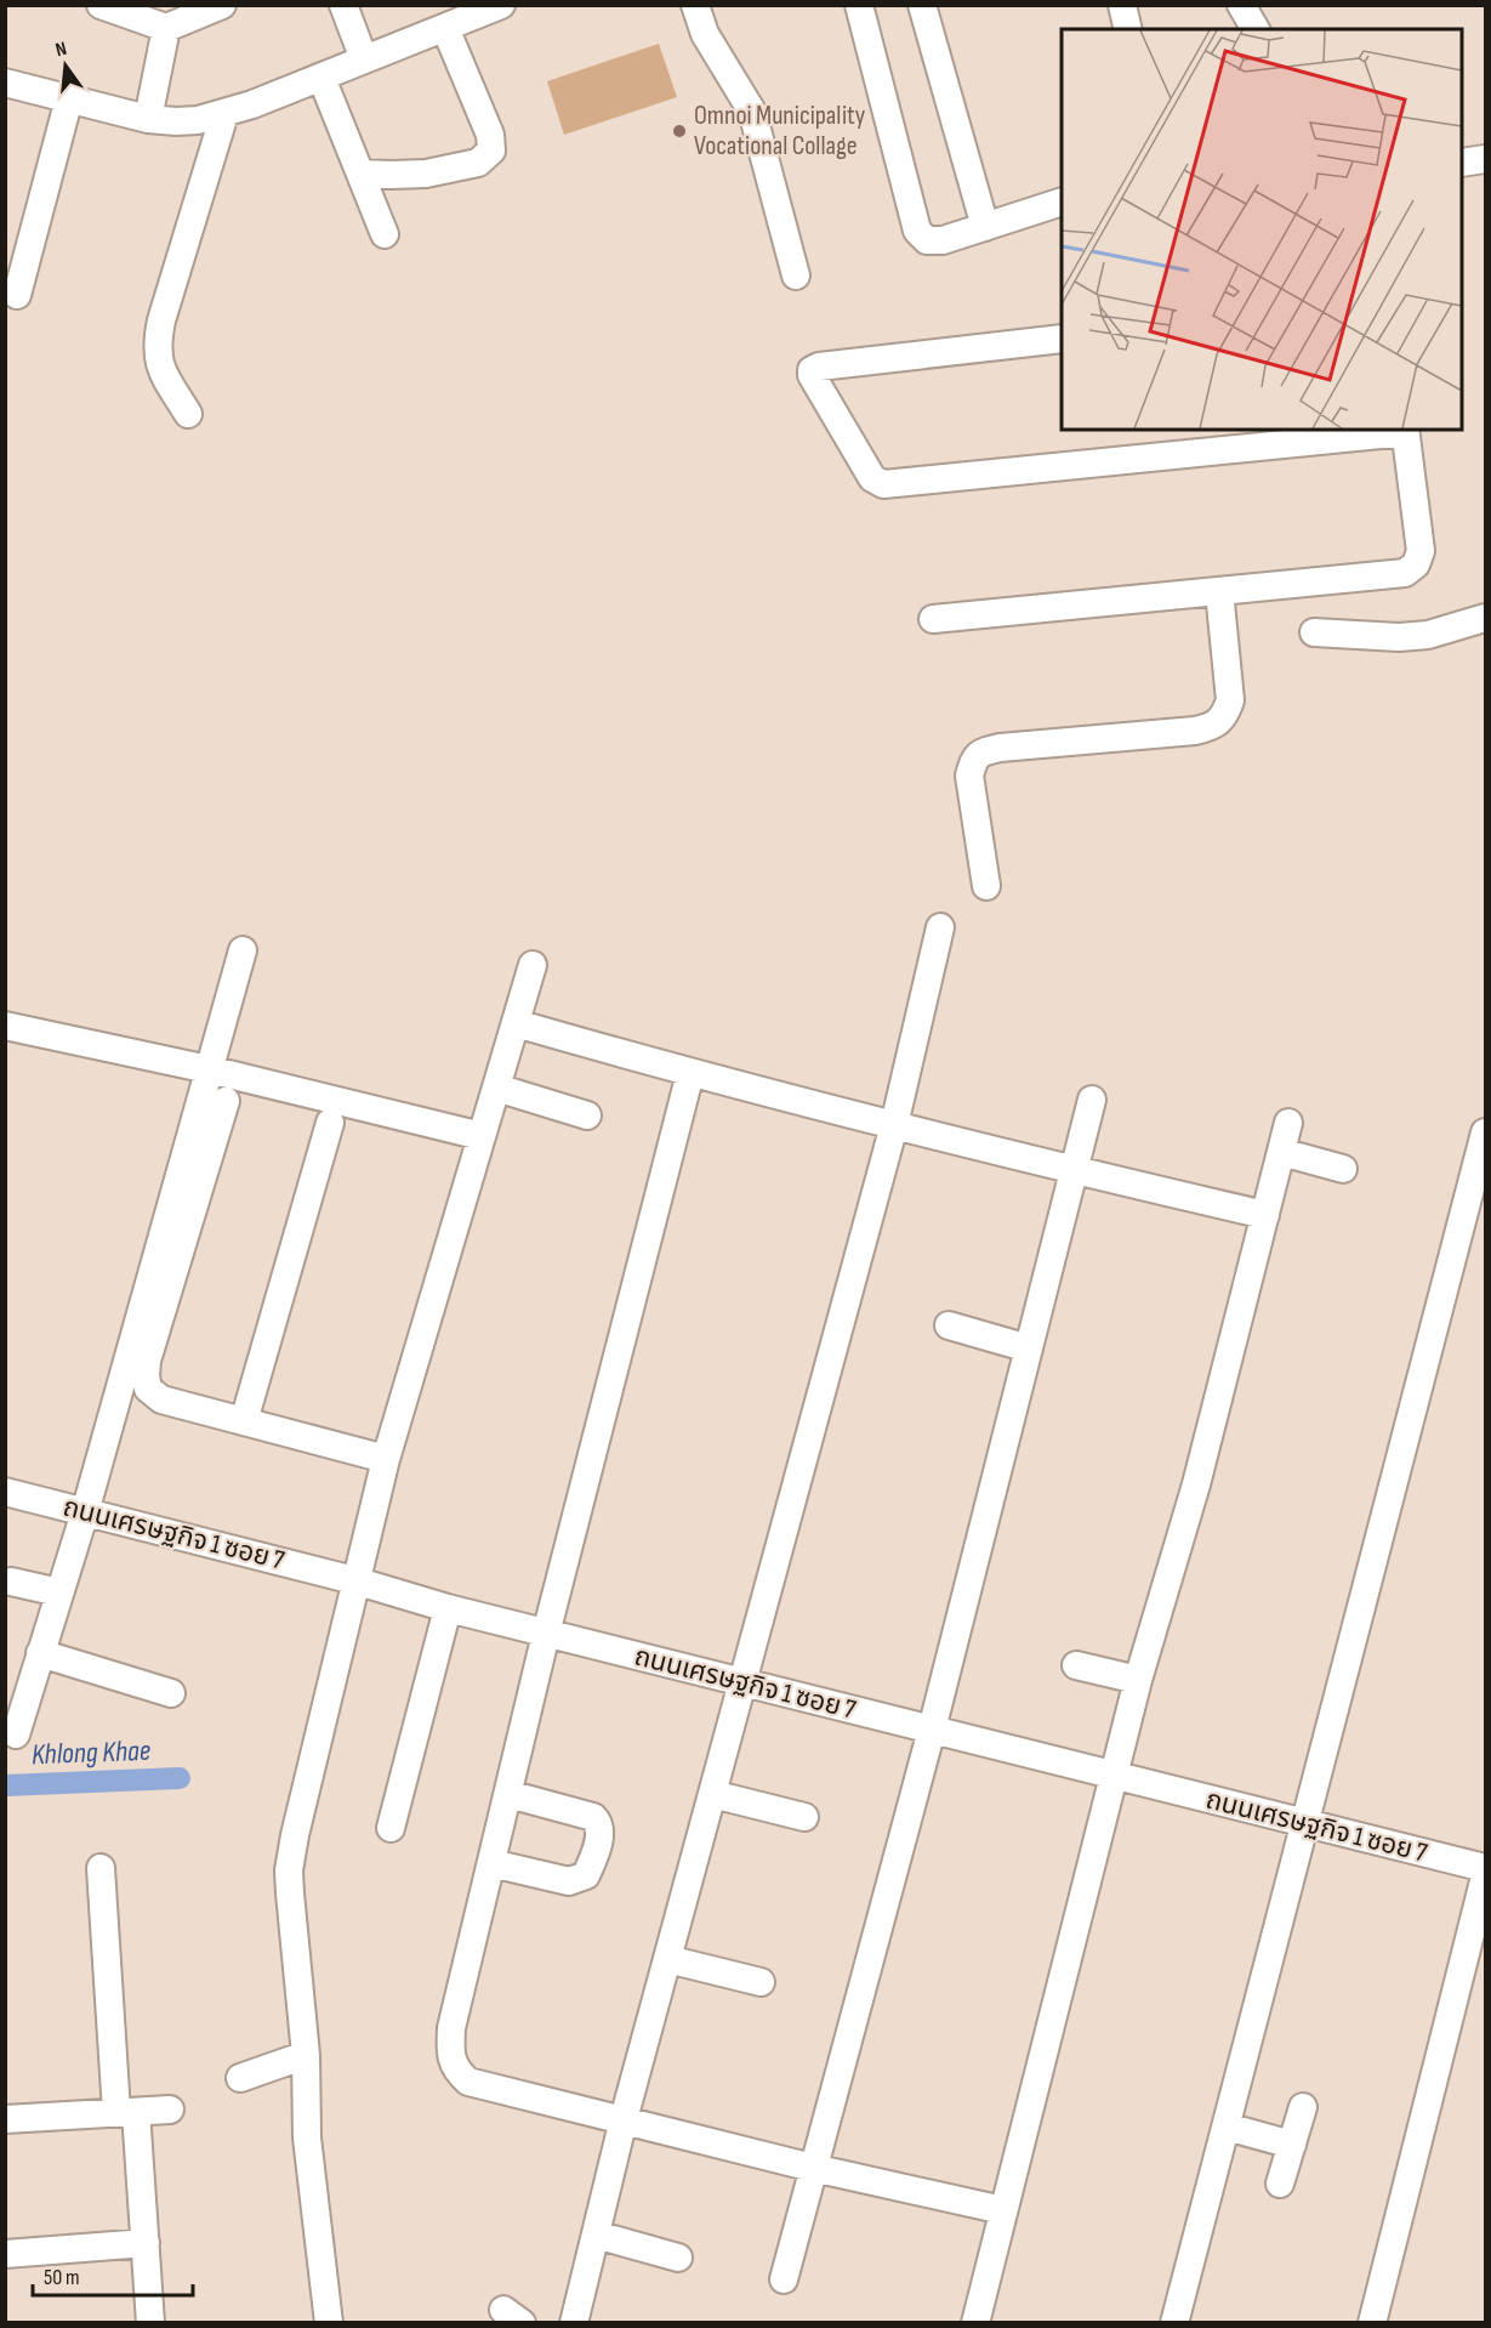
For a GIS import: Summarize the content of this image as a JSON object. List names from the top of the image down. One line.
{"streets":{"street":["ถนนเศรษฐกิจ 1 ซอย 7"]},"water":["Khlong Khae"],"places":["Omnoi Municipality Vocational Collage"],"scale_bar":"50 m","north":"top"}
